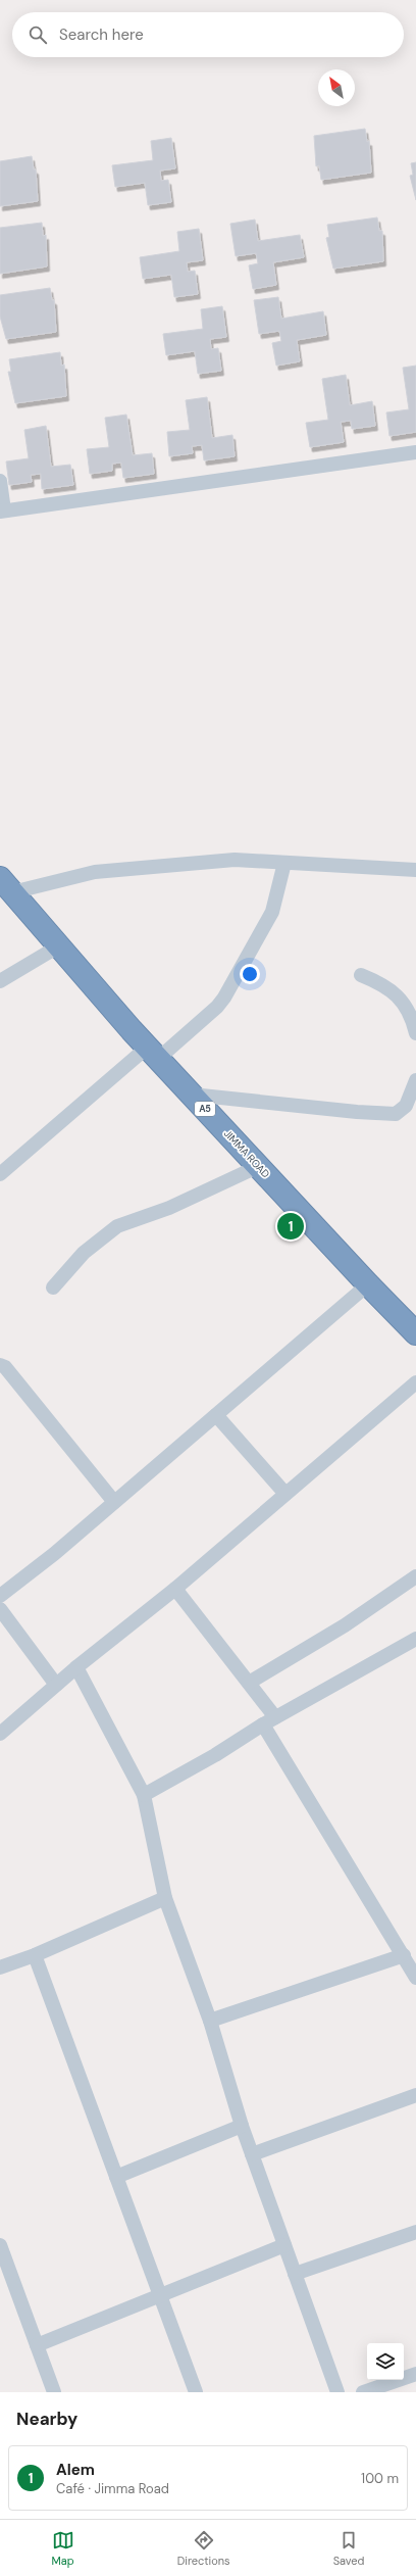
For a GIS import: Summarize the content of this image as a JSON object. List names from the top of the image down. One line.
{"streets":{"highway":["A5","JIMMA ROAD"]},"north":"top left","page":{"search":"Search here","pins":"1","heading":"Nearby","list":[{"mark":"1","name":"Alem","note":"Café · Jimma Road","value":"100 m"}],"nav":["Map","Directions","Saved"]}}
